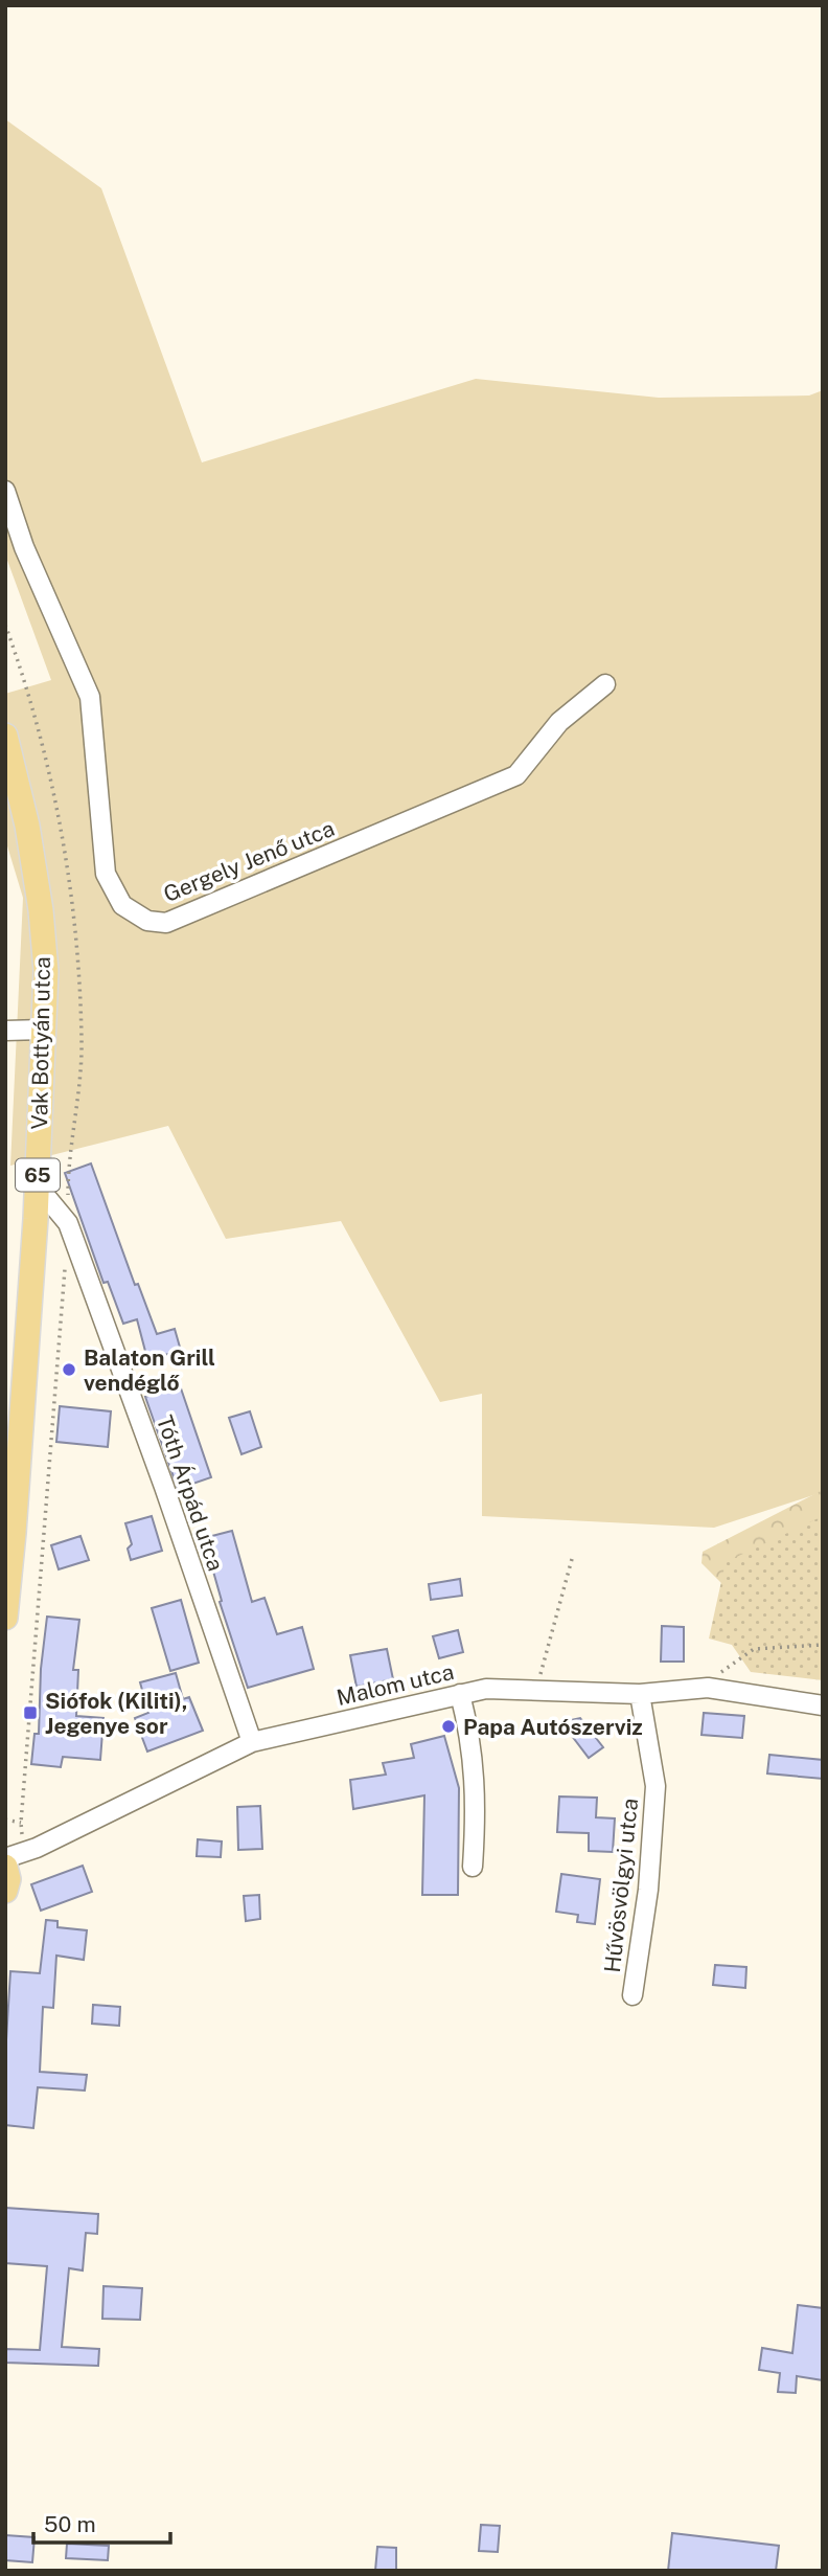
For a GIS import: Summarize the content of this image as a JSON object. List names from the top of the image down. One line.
{"streets":{"main road":["Vak Bottyán utca","65"],"street":["Gergely Jenő utca","Tóth Árpád utca","Malom utca","Hűvösvölgyi utca"]},"crossings":[["Vak Bottyán utca","Tóth Árpád utca"],["Tóth Árpád utca","Malom utca"],["Malom utca","Hűvösvölgyi utca"]],"places":{"other":["Balaton Grill vendéglő","Papa Autószerviz"],"transit":["Siófok (Kiliti), Jegenye sor"]},"scale_bar":"50 m"}
